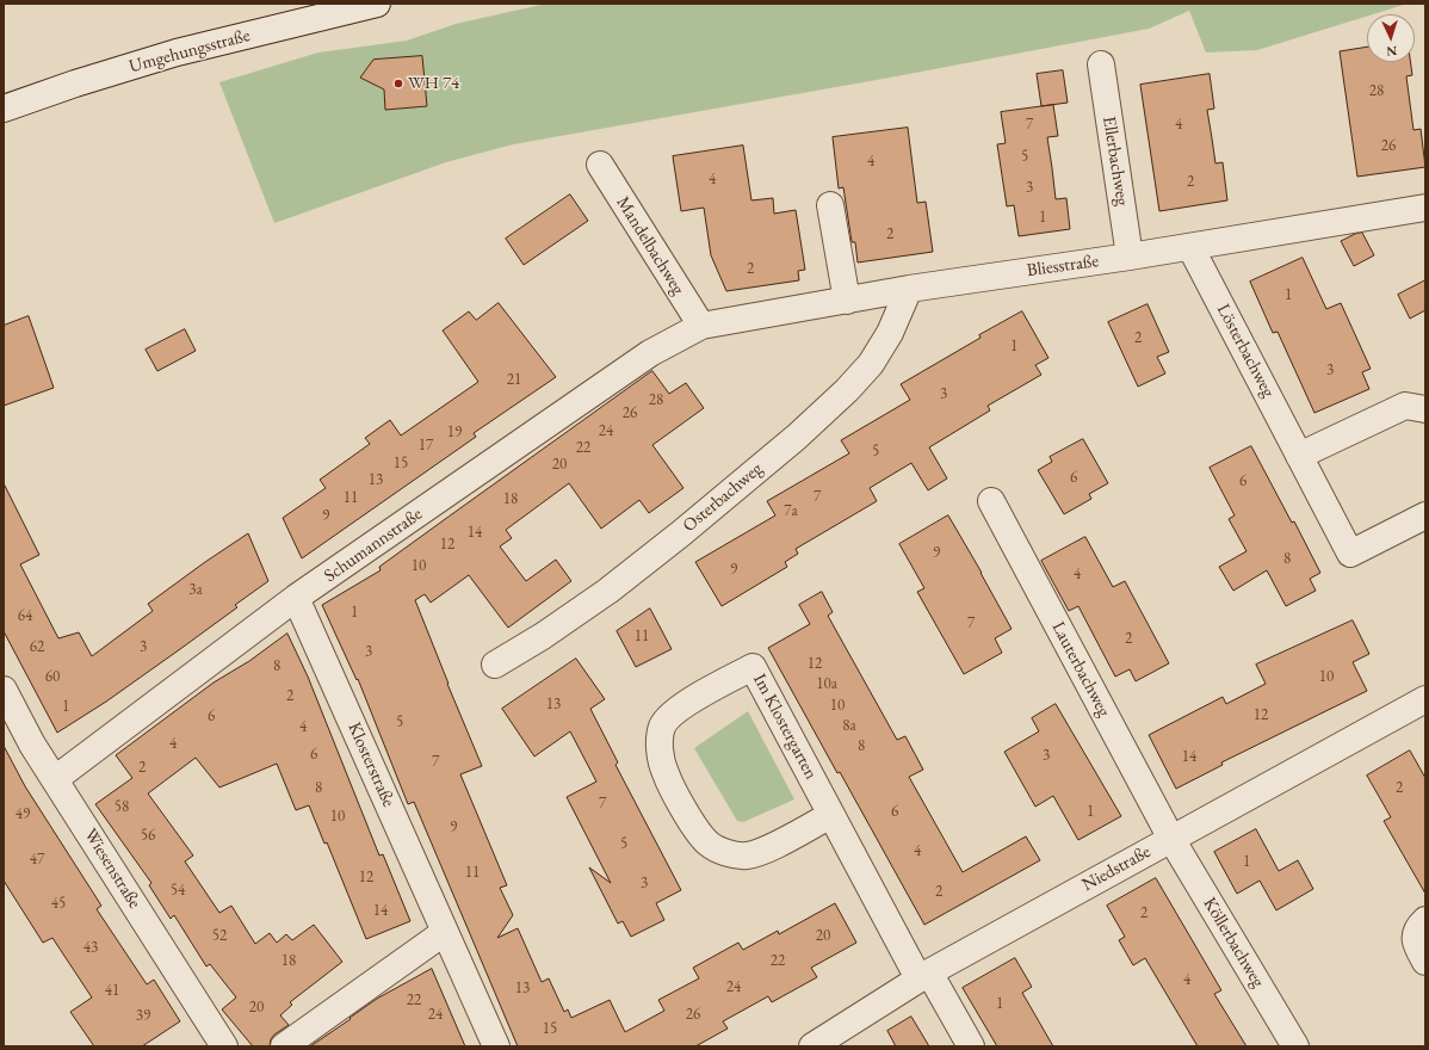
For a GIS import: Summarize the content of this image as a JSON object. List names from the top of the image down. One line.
{"streets":{"street":["Umgehungsstraße","Ellerbachweg","Mandelbachweg","Bliesstraße","Lösterbachweg","Osterbachweg","Schumannstraße","Lauterbachweg","Im Klostergarten","Klosterstraße","Wiesenstraße","Niedstraße","Köllerbachweg"]},"crossings":[["Ellerbachweg","Bliesstraße"],["Mandelbachweg","Bliesstraße"],["Mandelbachweg","Schumannstraße"],["Bliesstraße","Lösterbachweg"],["Bliesstraße","Osterbachweg"],["Bliesstraße","Schumannstraße"],["Schumannstraße","Klosterstraße"],["Schumannstraße","Wiesenstraße"],["Lauterbachweg","Niedstraße"],["Lauterbachweg","Köllerbachweg"],["Im Klostergarten","Niedstraße"],["Niedstraße","Köllerbachweg"]],"places":["WH 74"],"house_numbers":["28","7","4","26","5","4","4","2","3","1","2","2","1","2","1","3","21","3","28","26","24","19","17","22","5","15","20","6","13","6","7","11","18","7a","9","14","12","9","8","10","9","4","3a","1","64","7","11","2","62","3","3","12","8","60","10","10a","2","13","10","1","12","6","5","8a","4","4","8","6","3","14","7","2","8","2","7","58","6","1","49","10","9","56","5","4","47","1","11","12","3","54","2","45","14","2","52","20","43","18","22","4","24","13","41","22","1","20","24","26","39","15"],"north":"bottom"}
